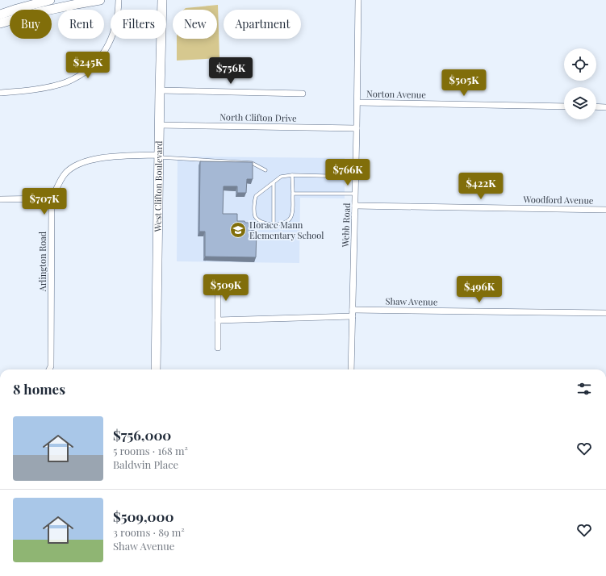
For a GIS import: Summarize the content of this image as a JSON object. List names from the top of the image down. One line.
{"streets":{"main road":["West Clifton Boulevard"],"street":["Norton Avenue","North Clifton Drive","Woodford Avenue","Webb Road","Arlington Road","Shaw Avenue"]},"crossings":[["Norton Avenue","Webb Road"],["North Clifton Drive","West Clifton Boulevard"],["North Clifton Drive","Webb Road"],["West Clifton Boulevard","Arlington Road"],["Woodford Avenue","Webb Road"],["Webb Road","Shaw Avenue"]],"places":{"school or university":["Horace Mann Elementary School"]},"page":{"chip":["Buy","Rent","Filters","New","Apartment"],"price":["$245K","$756K","$505K","$766K","$422K","$707K","$509K","$496K"],"heading":"8 homes","list":[{"name":"$756,000","note":"5 rooms · 168 m² · Baldwin Place"},{"name":"$509,000","note":"3 rooms · 89 m² · Shaw Avenue"}]}}
